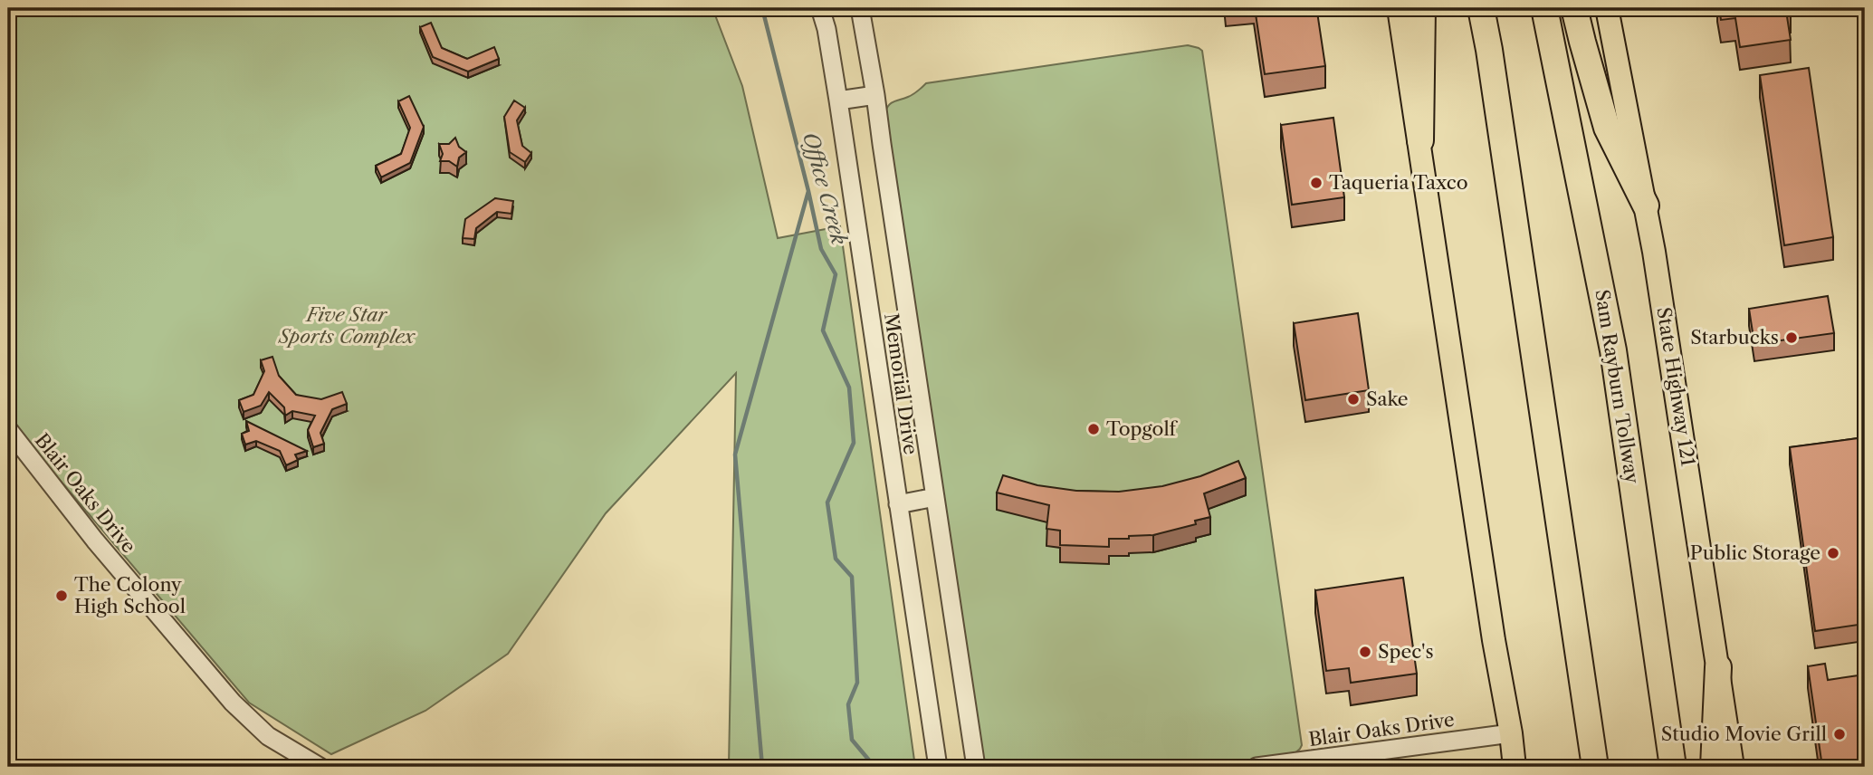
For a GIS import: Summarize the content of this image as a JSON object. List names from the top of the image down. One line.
{"streets":{"highway":["Sam Rayburn Tollway"],"main road":["State Highway 121"],"street":["Memorial Drive","Blair Oaks Drive"]},"water":["Office Creek"],"parks":["Five Star Sports Complex"],"places":["Taqueria Taxco","Starbucks","Sake","Topgolf","Public Storage","The Colony High School","Spec's","Studio Movie Grill"]}
